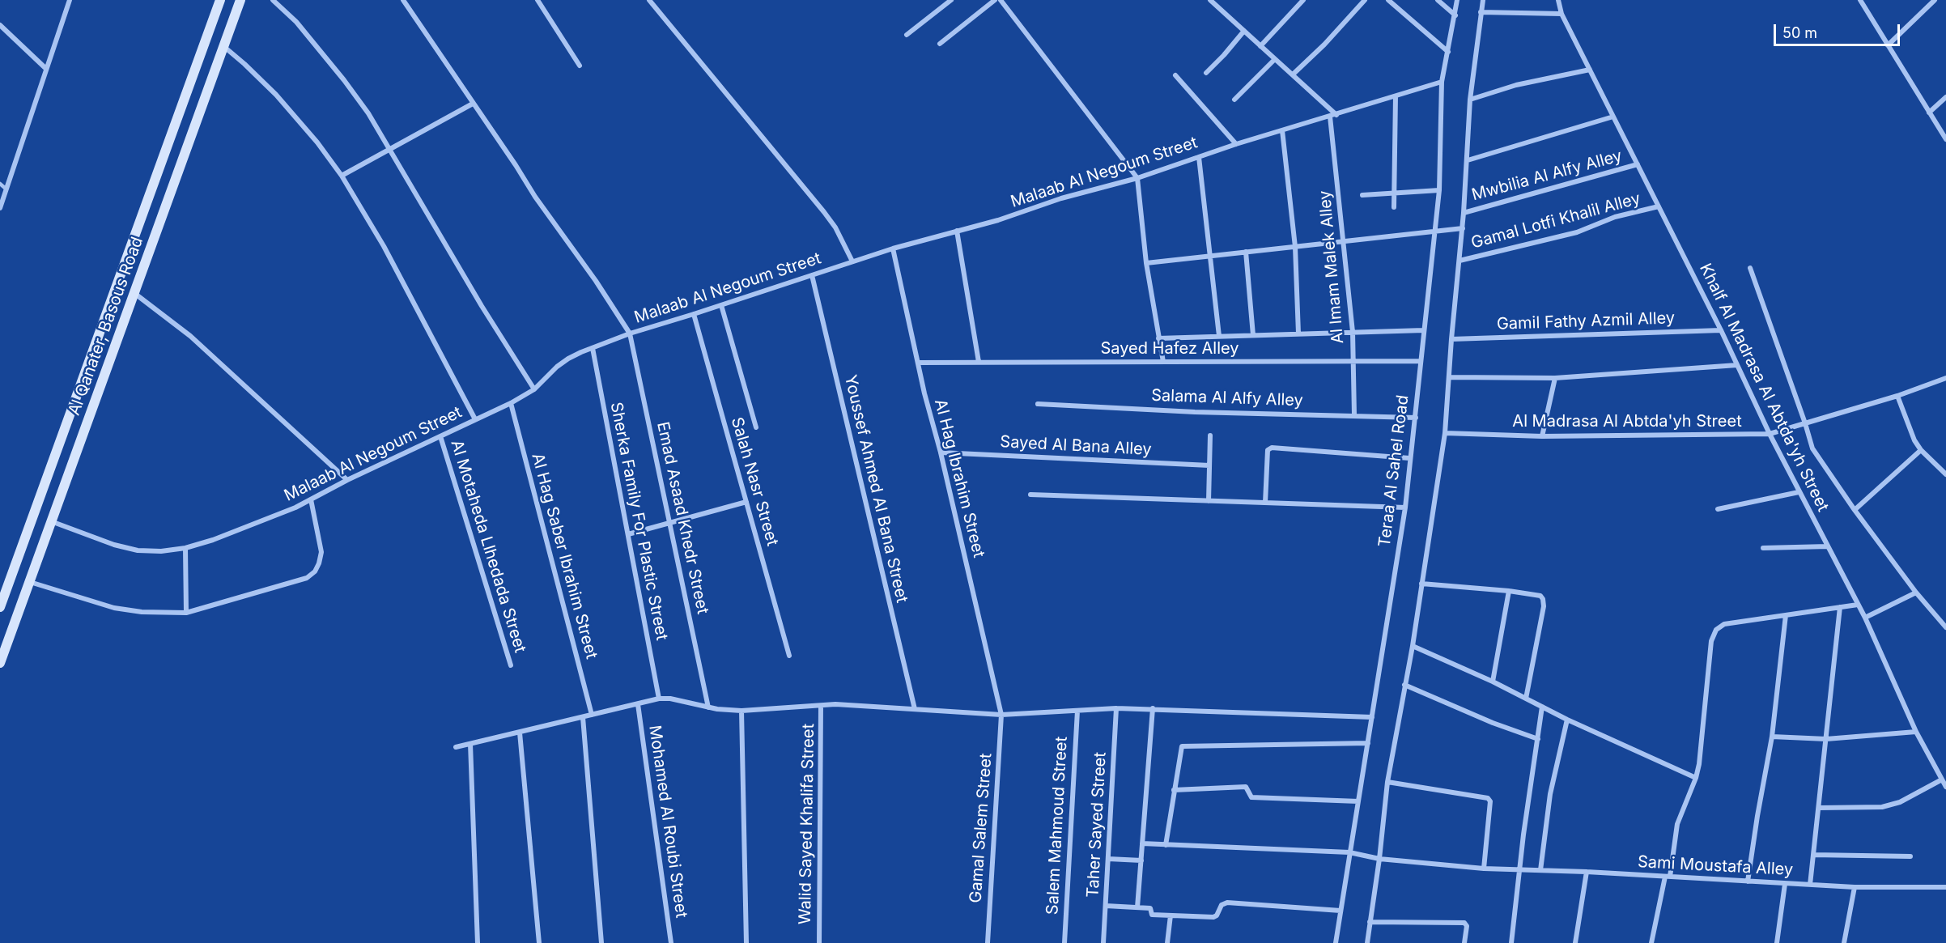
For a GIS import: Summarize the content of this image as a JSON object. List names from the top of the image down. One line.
{"streets":{"main road":["Al Qanater, Basous Road"],"street":["Malaab Al Negoum Street","Mwbilia Al Alfy Alley","Gamal Lotfi Khalil Alley","Al Imam Malek Alley","Gamil Fathy Azmil Alley","Sayed Hafez Alley","Khalf Al Madrasa Al Abtda'yh Street","Salama Al Alfy Alley","Al Madrasa Al Abtda'yh Street","Sayed Al Bana Alley","Teraa Al Sahel Road","Al Hag Ibrahim Street","Salah Nasr Street","Youssef Ahmed Al Bana Street","Emad Asaad Khedr Street","Sherka Family For Plastic Street","Al Motaheda Llhedada Street","Al Hag Saber Ibrahim Street","Mohamed Al Roubi Street","Walid Sayed Khalifa Street","Taher Sayed Street","Salem Mahmoud Street","Gamal Salem Street","Sami Moustafa Alley"]},"crossings":[["Malaab Al Negoum Street","Al Imam Malek Alley"],["Malaab Al Negoum Street","Al Qanater, Basous Road"],["Malaab Al Negoum Street","Teraa Al Sahel Road"],["Malaab Al Negoum Street","Al Hag Ibrahim Street"],["Malaab Al Negoum Street","Salah Nasr Street"],["Malaab Al Negoum Street","Youssef Ahmed Al Bana Street"],["Malaab Al Negoum Street","Emad Asaad Khedr Street"],["Malaab Al Negoum Street","Sherka Family For Plastic Street"],["Malaab Al Negoum Street","Al Motaheda Llhedada Street"],["Malaab Al Negoum Street","Al Hag Saber Ibrahim Street"],["Mwbilia Al Alfy Alley","Khalf Al Madrasa Al Abtda'yh Street"],["Gamal Lotfi Khalil Alley","Khalf Al Madrasa Al Abtda'yh Street"],["Al Imam Malek Alley","Sayed Hafez Alley"],["Al Imam Malek Alley","Salama Al Alfy Alley"],["Gamil Fathy Azmil Alley","Khalf Al Madrasa Al Abtda'yh Street"],["Sayed Hafez Alley","Teraa Al Sahel Road"],["Sayed Hafez Alley","Al Hag Ibrahim Street"],["Khalf Al Madrasa Al Abtda'yh Street","Al Madrasa Al Abtda'yh Street"],["Salama Al Alfy Alley","Teraa Al Sahel Road"],["Sayed Al Bana Alley","Al Hag Ibrahim Street"],["Teraa Al Sahel Road","Sami Moustafa Alley"],["Al Hag Ibrahim Street","Gamal Salem Street"]],"scale_bar":"50 m"}
